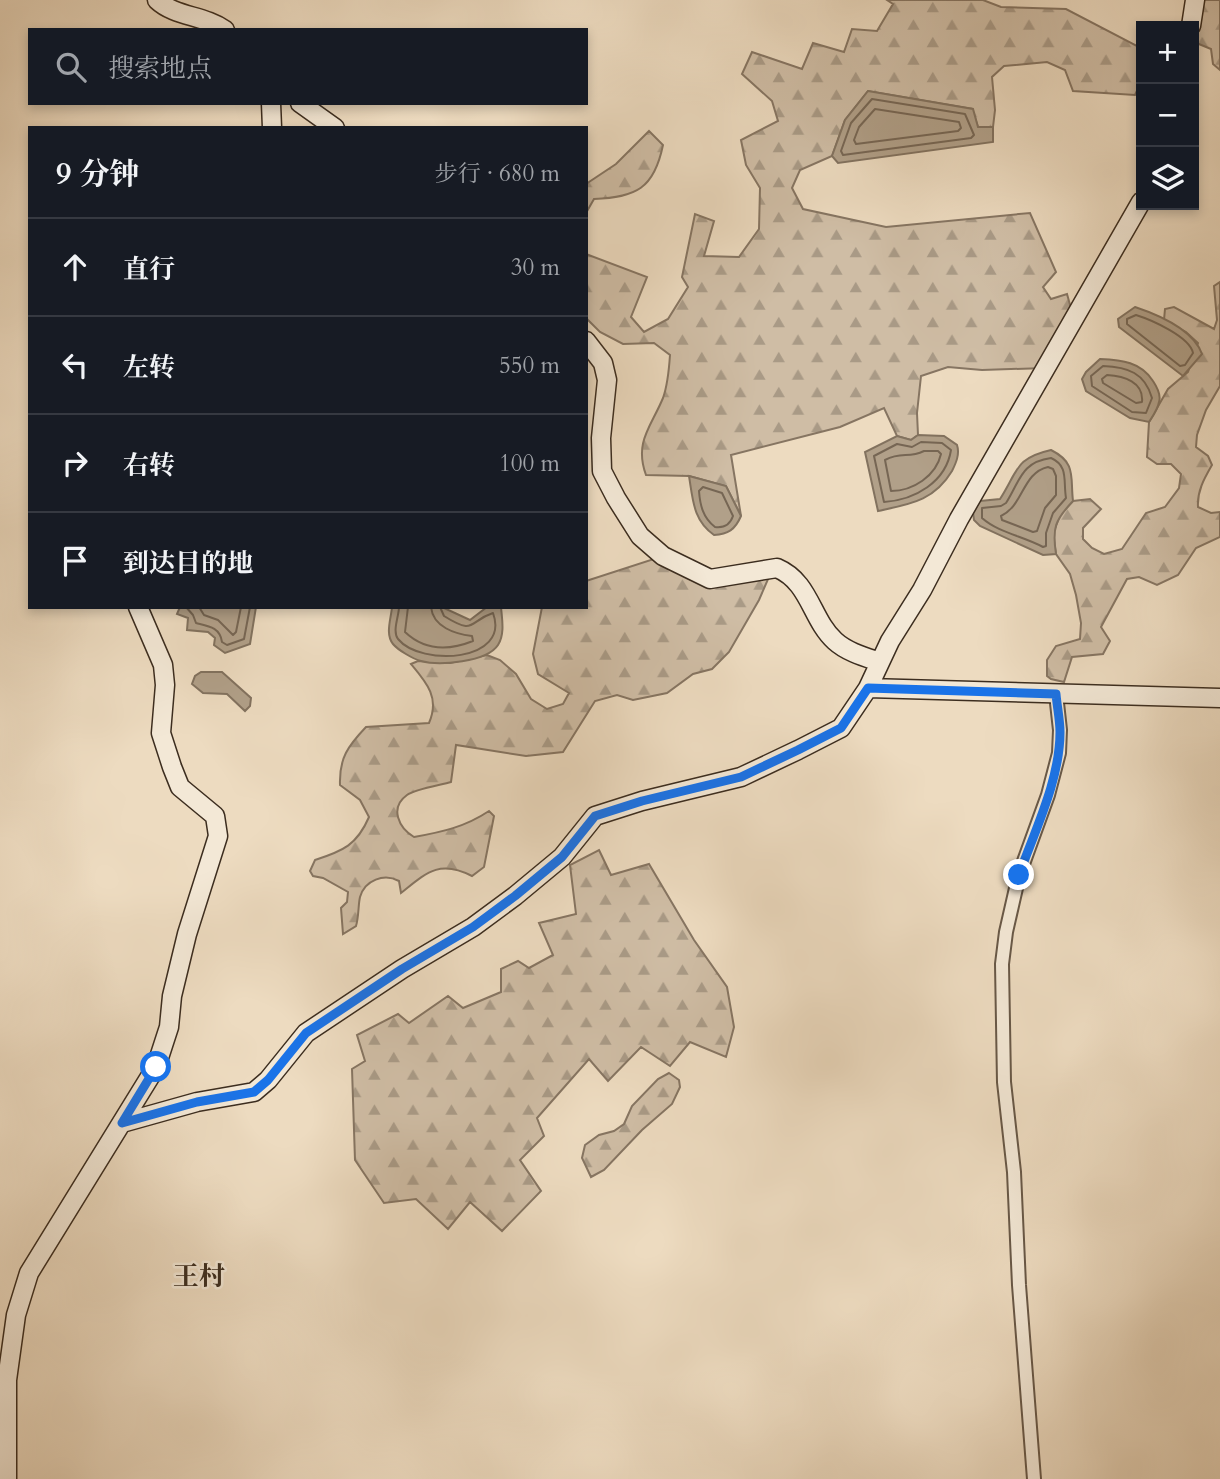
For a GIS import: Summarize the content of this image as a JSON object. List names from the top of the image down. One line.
{"districts":["王村"],"page":{"map_buttons":["+","−"],"search":"搜索地点","heading":["9 分钟","步行 · 680 m"],"list":[["直行","30 m"],["左转","550 m"],["右转","100 m"],"到达目的地"]}}
